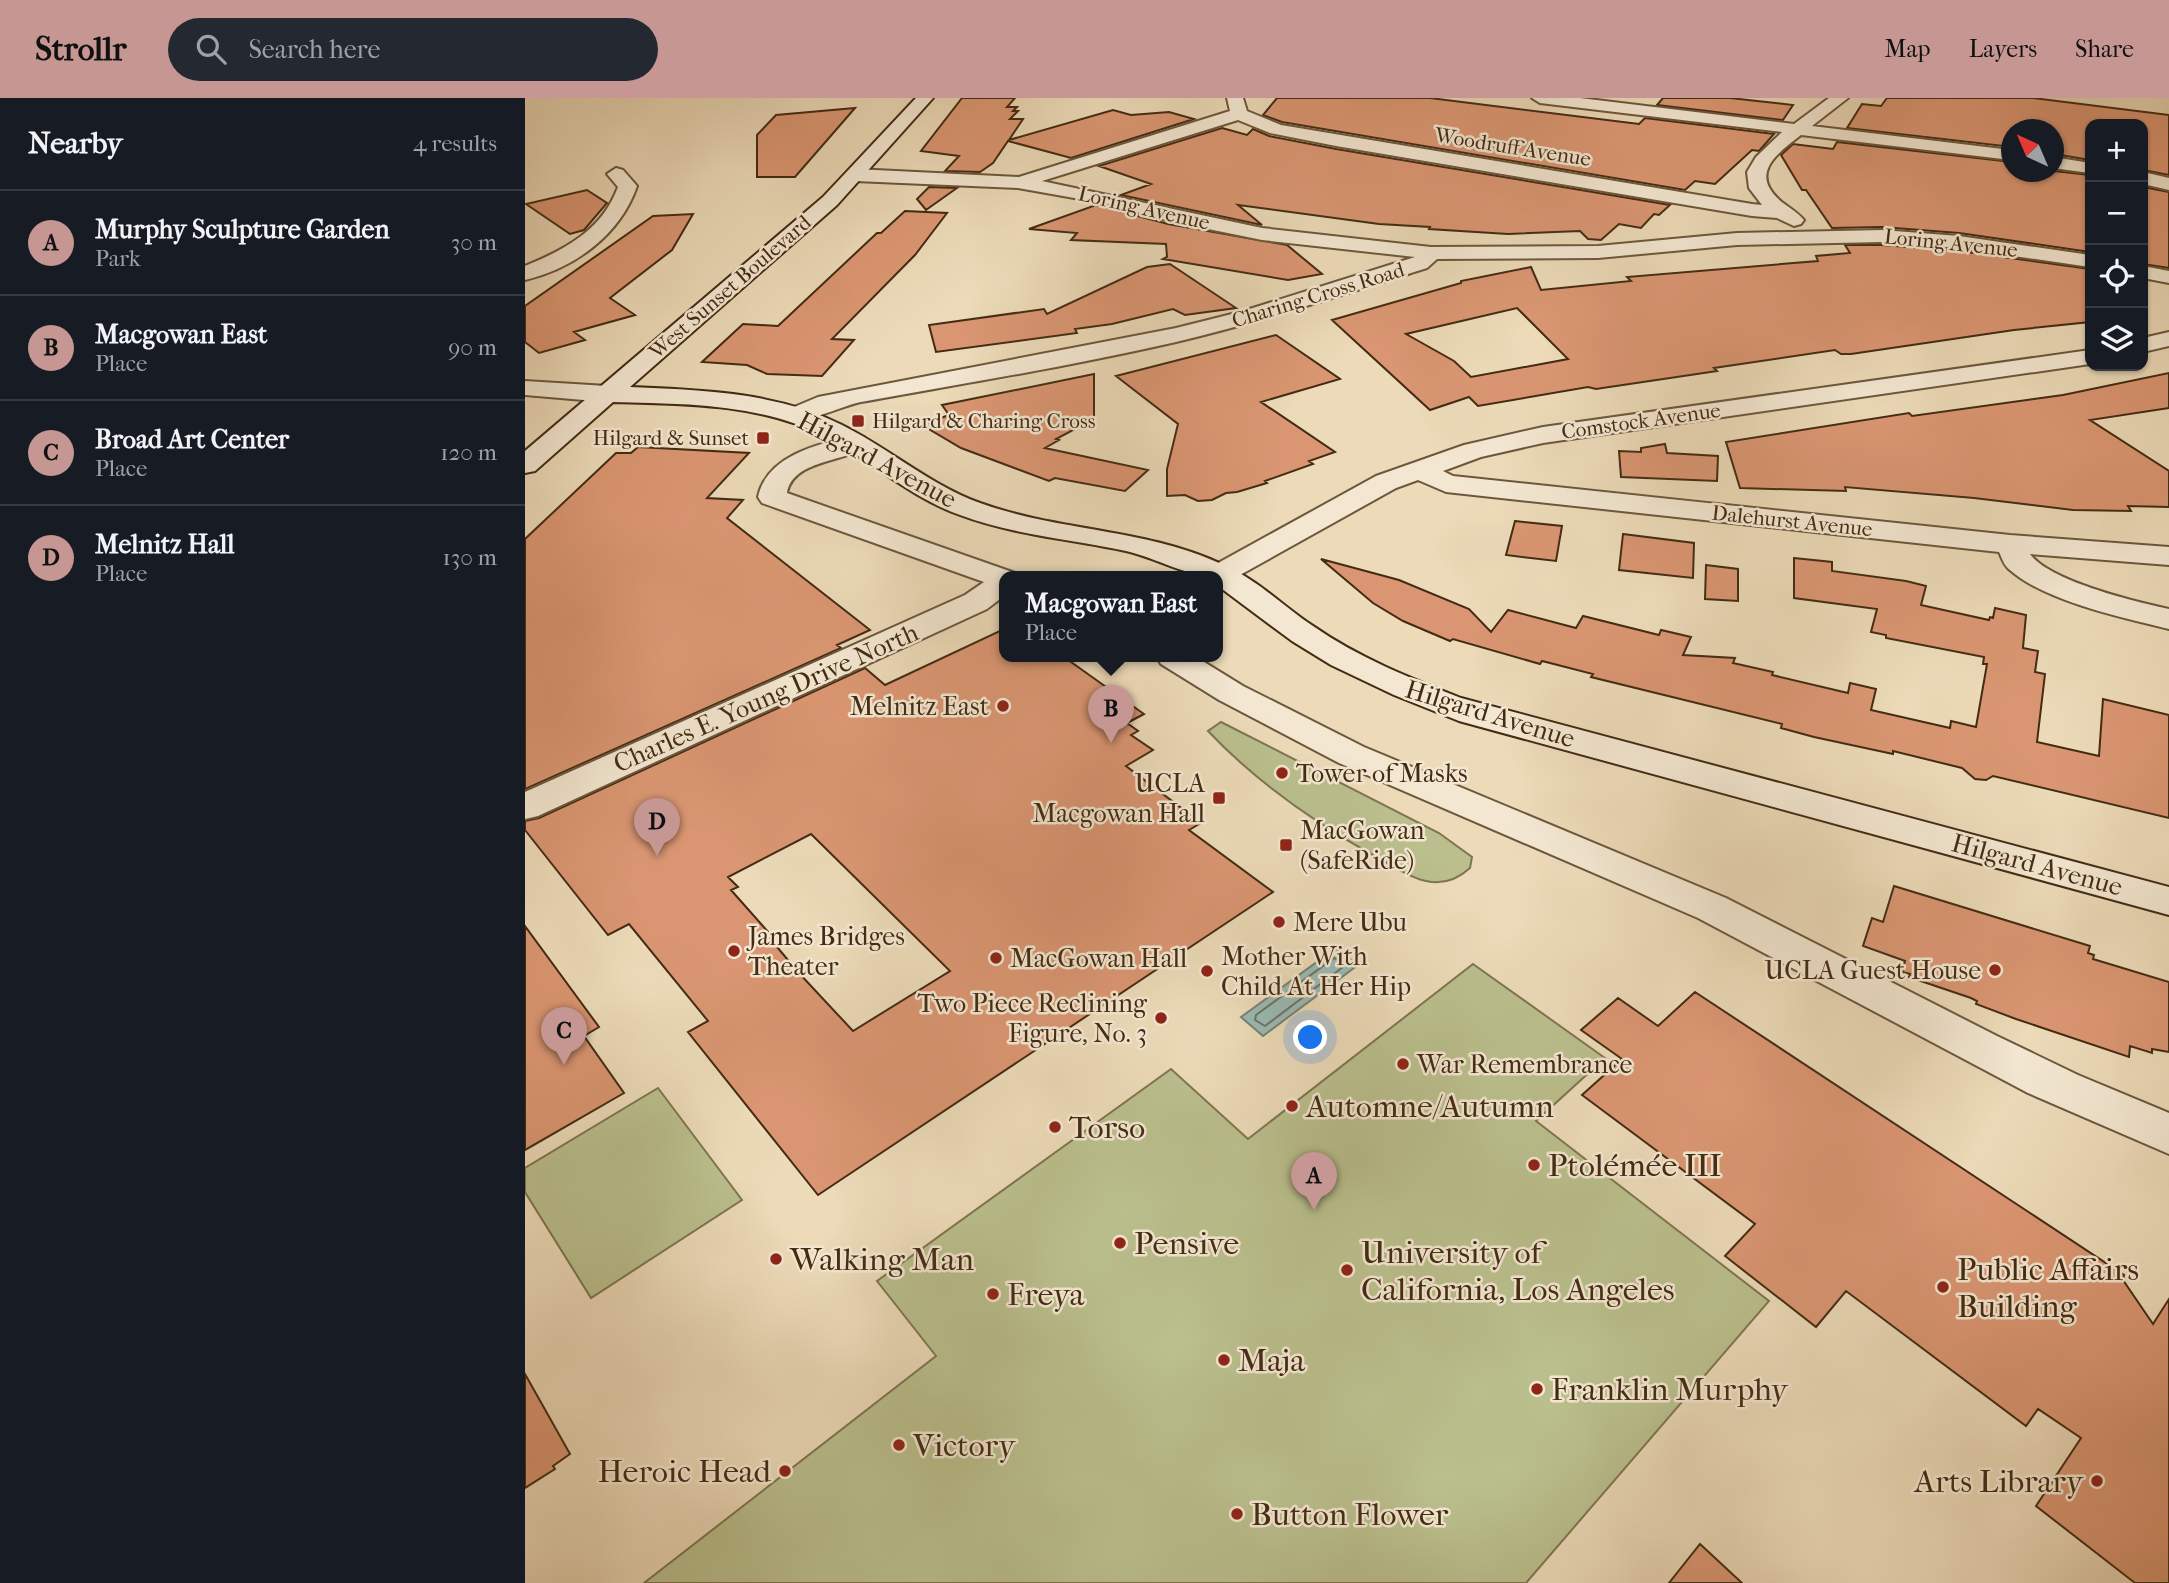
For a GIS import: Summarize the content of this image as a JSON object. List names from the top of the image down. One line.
{"streets":{"street":["Woodruff Avenue","Loring Avenue","West Sunset Boulevard","Charing Cross Road","Comstock Avenue","Hilgard Avenue","Dalehurst Avenue","Charles E. Young Drive North"]},"crossings":[["Loring Avenue","West Sunset Boulevard"],["Loring Avenue","Charing Cross Road"],["West Sunset Boulevard","Hilgard Avenue"],["Charing Cross Road","Hilgard Avenue"],["Comstock Avenue","Dalehurst Avenue"]],"places":{"transit":["Hilgard & Charing Cross","Hilgard & Sunset","UCLA Macgowan Hall","MacGowan (SafeRide)"],"other":["Melnitz East","Tower of Masks","Mere Ubu","James Bridges Theater","MacGowan Hall","UCLA Guest House","Mother With Child At Her Hip","Two Piece Reclining Figure, No. 3","War Remembrance","Automne/Autumn","Torso","Ptolémée III","Pensive","Walking Man","University of California, Los Angeles","Public Affairs Building","Freya","Maja","Franklin Murphy","Victory","Heroic Head","Arts Library","Button Flower"]},"north":"top left","page":{"header":"Strollr","search":"Search here","nav":["Map","Layers","Share"],"heading":["Nearby","4 results"],"map_buttons":["+","−"],"list":[{"mark":"A","name":"Murphy Sculpture Garden","note":"Park","value":"30 m"},{"mark":"B","name":"Macgowan East","note":"Place","value":"90 m"},{"mark":"C","name":"Broad Art Center","note":"Place","value":"120 m"},{"mark":"D","name":"Melnitz Hall","note":"Place","value":"130 m"}],"popup":["Macgowan East","Place"],"pins":["B","D","C","A"]}}
